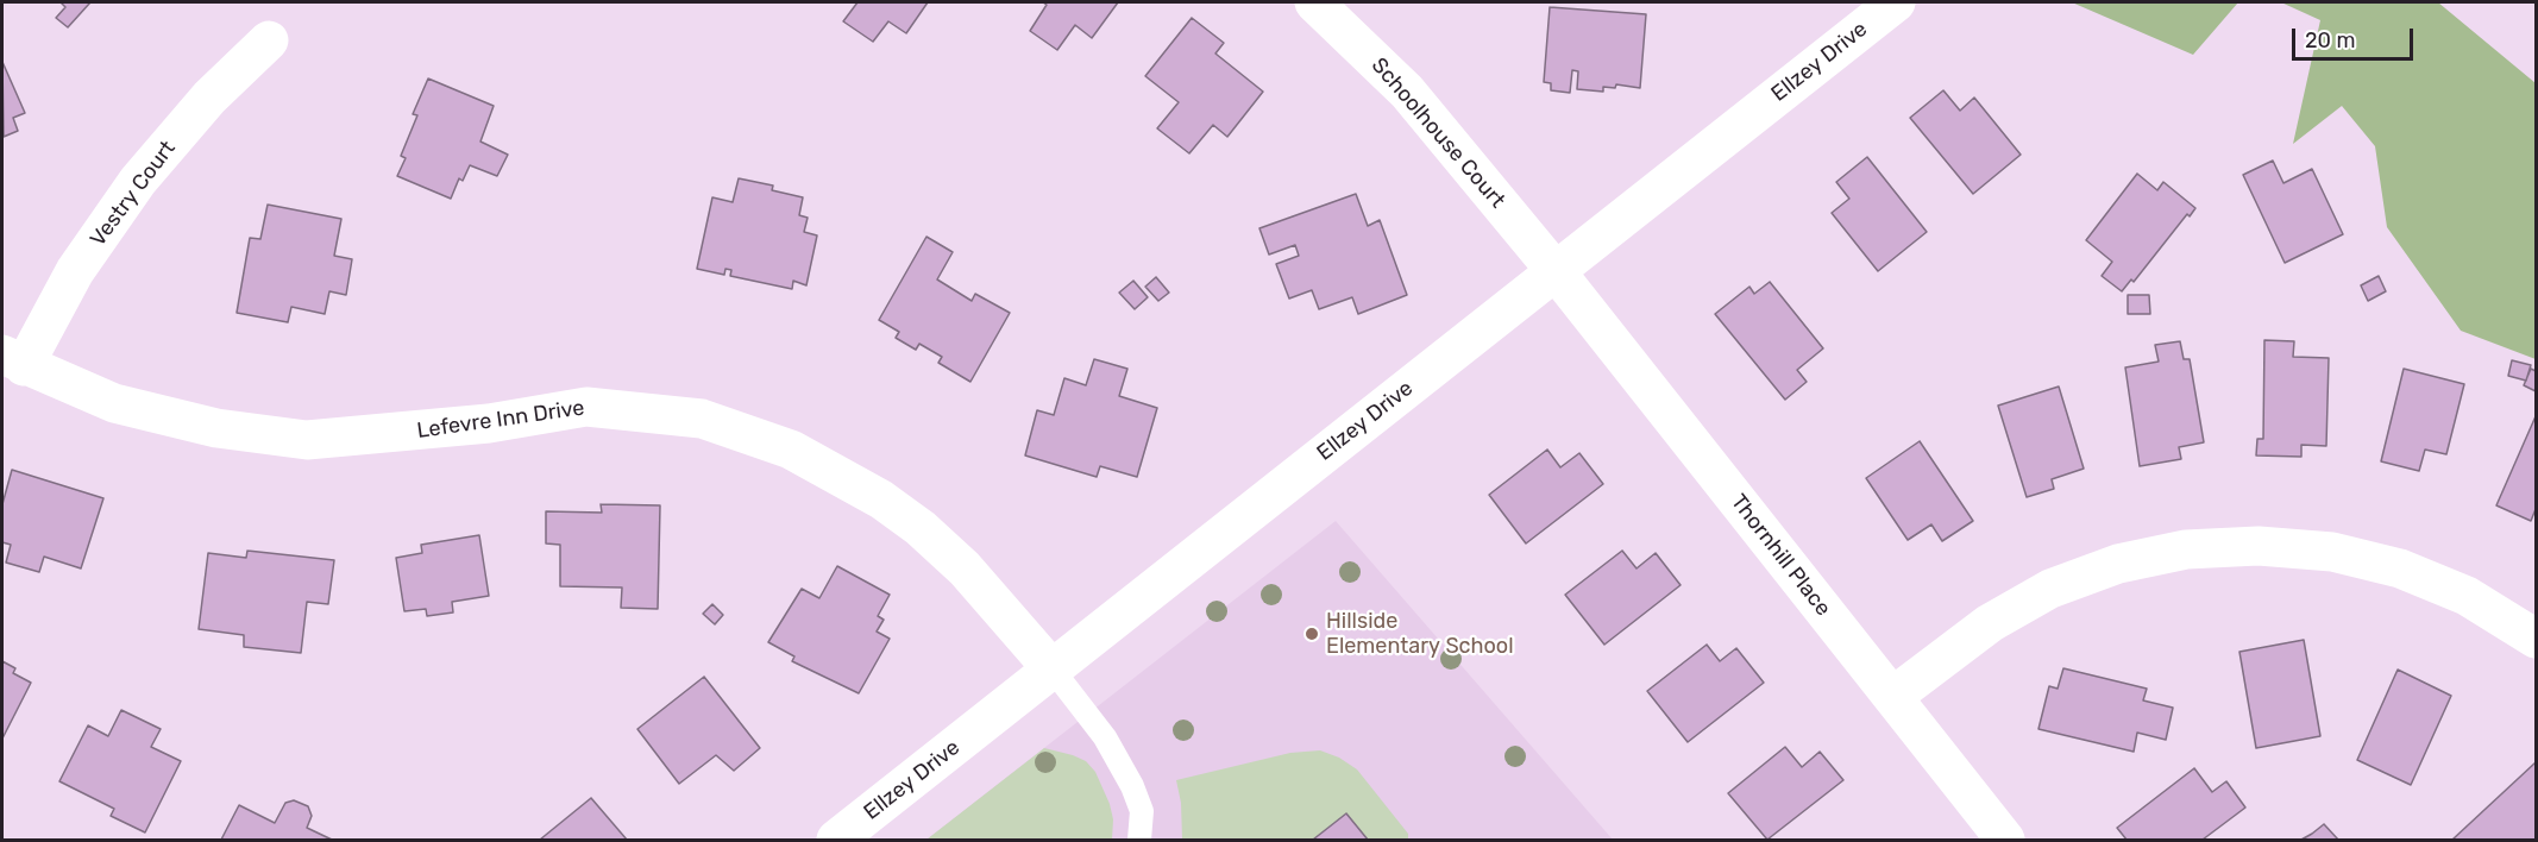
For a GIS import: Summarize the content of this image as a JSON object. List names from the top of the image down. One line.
{"streets":{"street":["Ellzey Drive","Schoolhouse Court","Vestry Court","Lefevre Inn Drive","Thornhill Place"]},"crossings":[["Ellzey Drive","Schoolhouse Court"],["Ellzey Drive","Lefevre Inn Drive"],["Ellzey Drive","Thornhill Place"],["Schoolhouse Court","Thornhill Place"],["Vestry Court","Lefevre Inn Drive"]],"places":["Hillside Elementary School"],"scale_bar":"20 m"}
